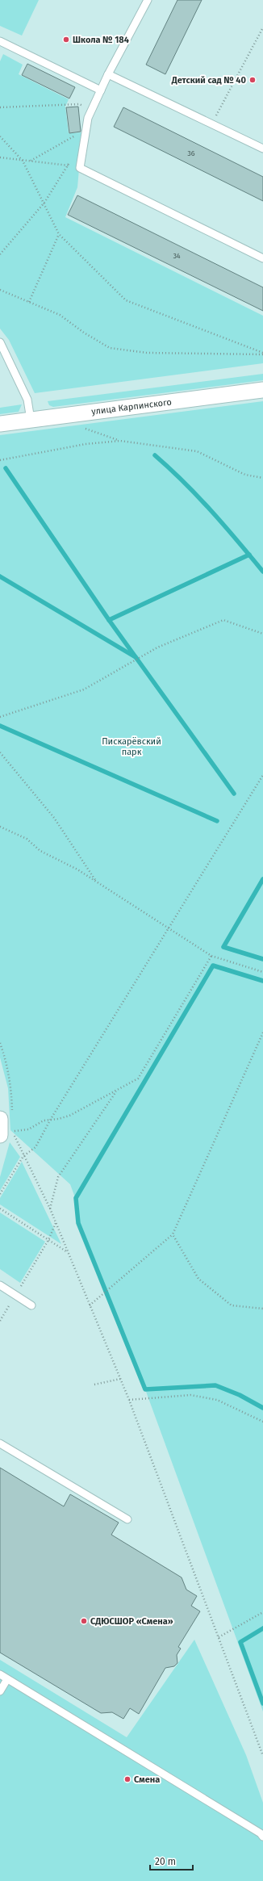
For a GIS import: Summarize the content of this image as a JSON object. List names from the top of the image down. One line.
{"streets":{"street":["улица Карпинского"]},"parks":["Пискарёвский парк"],"places":["Школа № 184","Детский сад № 40","СДЮСШОР «Смена»","Смена"],"house_numbers":["36","34"],"scale_bar":"20 m"}
